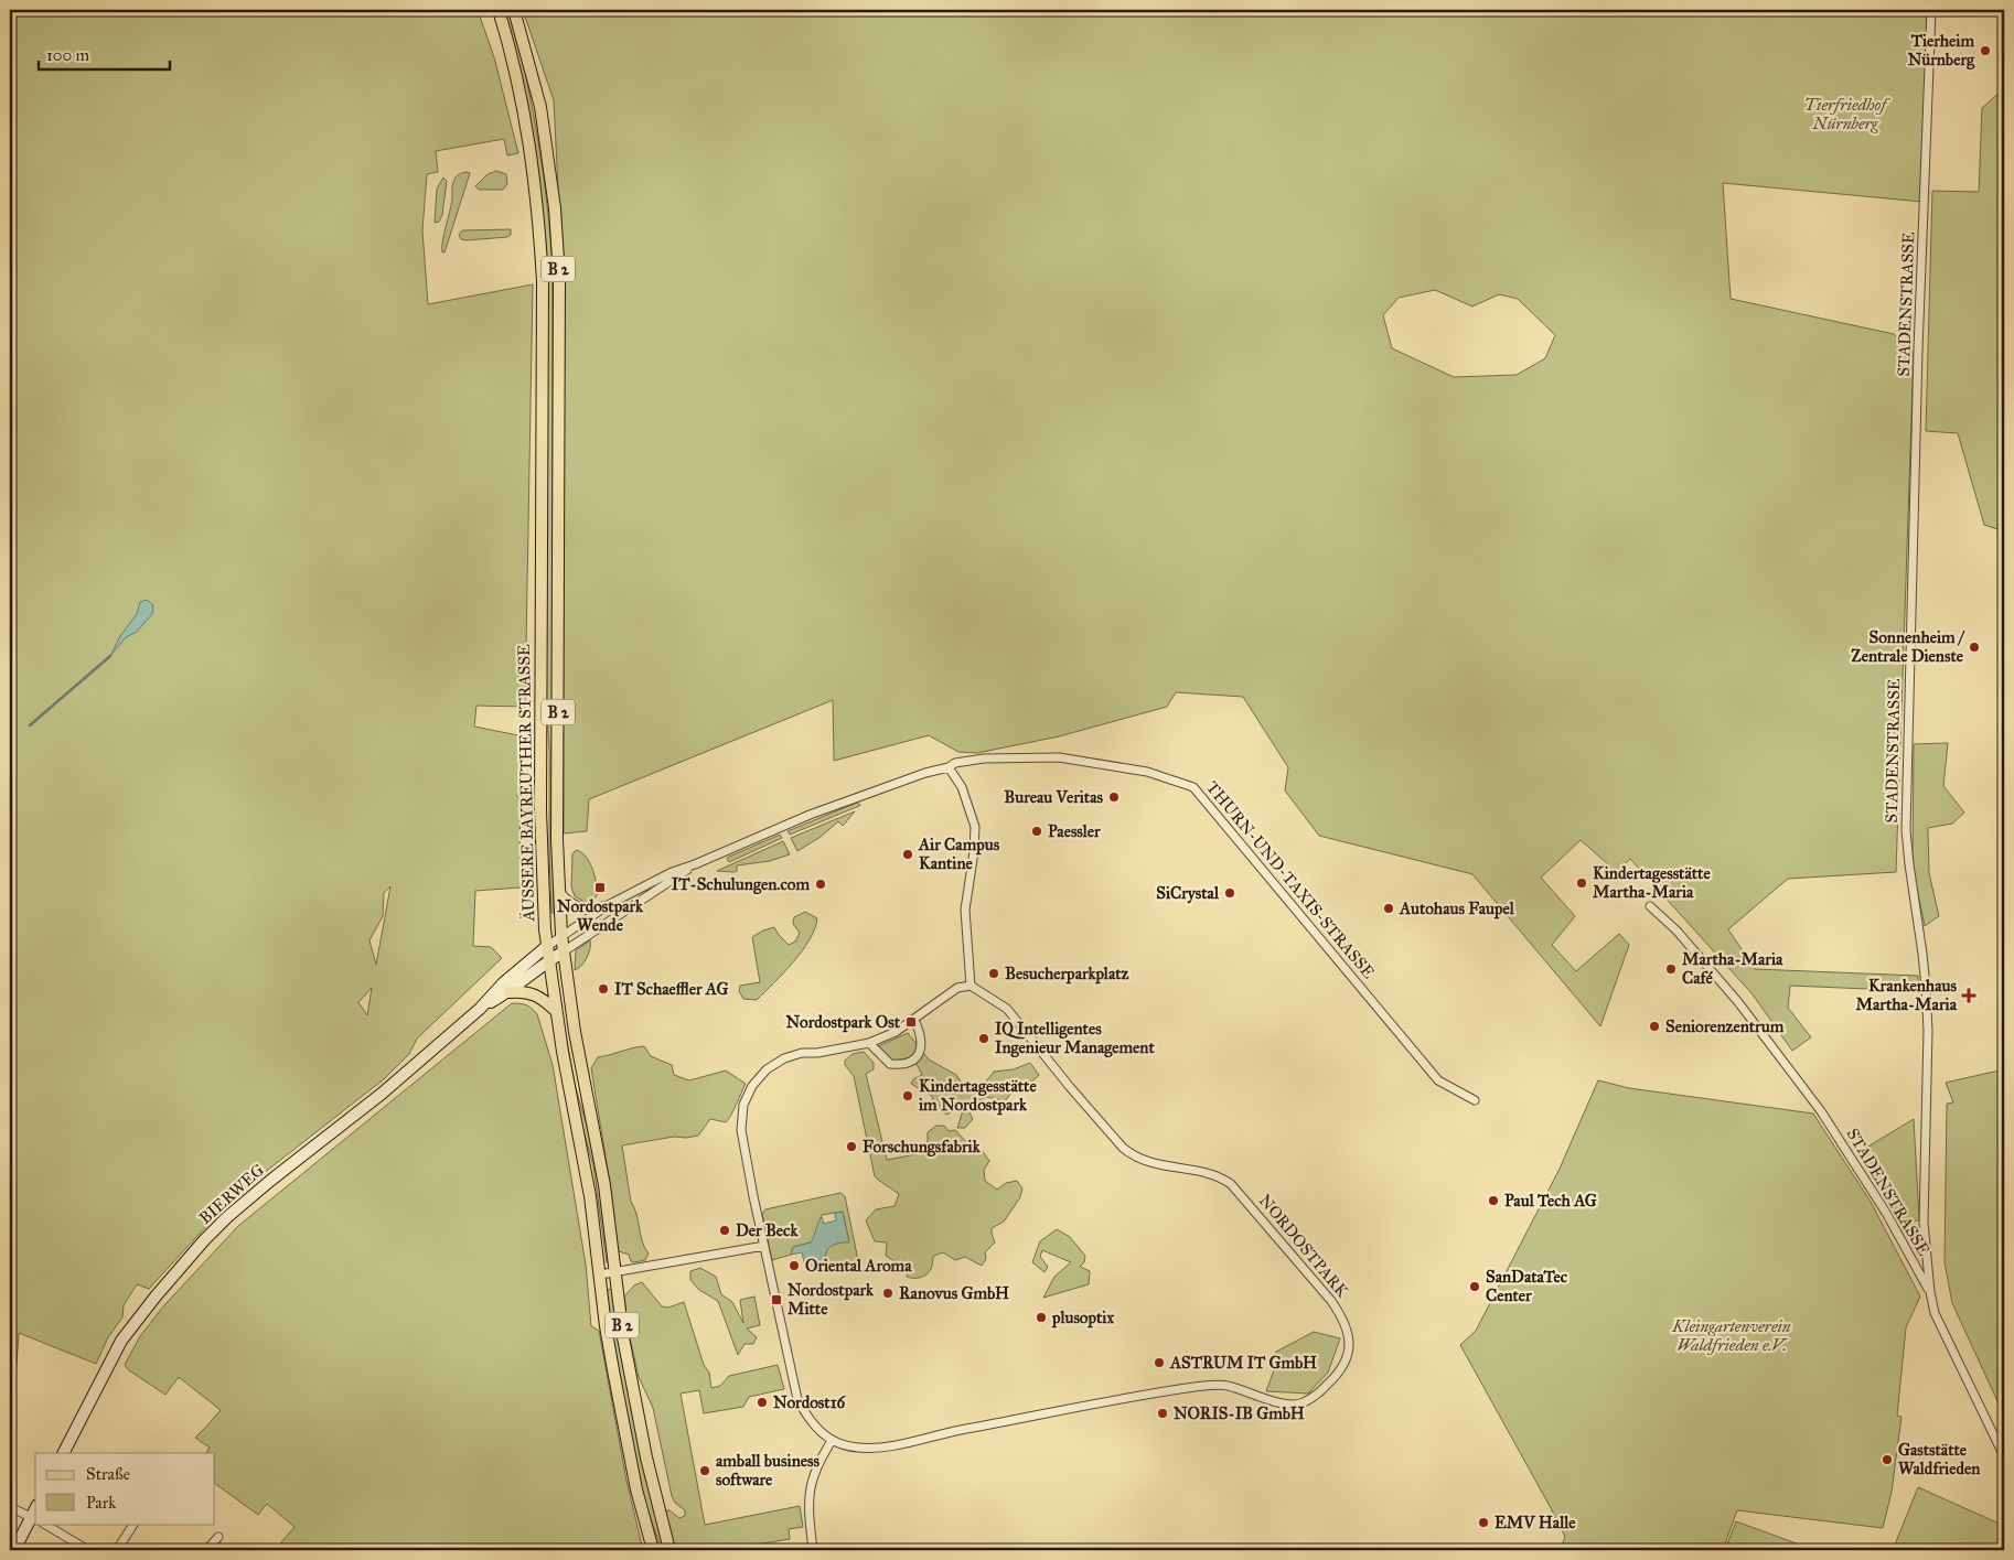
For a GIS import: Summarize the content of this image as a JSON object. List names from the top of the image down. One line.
{"streets":{"main road":["B 2","ÄUSSERE BAYREUTHER STRASSE","BIERWEG"],"street":["STADENSTRASSE","THURN-UND-TAXIS-STRASSE","NORDOSTPARK"]},"crossings":[["ÄUSSERE BAYREUTHER STRASSE","THURN-UND-TAXIS-STRASSE"],["ÄUSSERE BAYREUTHER STRASSE","BIERWEG"],["THURN-UND-TAXIS-STRASSE","BIERWEG"]],"parks":["Tierfriedhof Nürnberg","Kleingartenverein Waldfrieden e.V."],"places":{"other":["Tierheim Nürnberg","Sonnenheim / Zentrale Dienste","Bureau Veritas","Paessler","Air Campus Kantine","Kindertagesstätte Martha-Maria","IT-Schulungen.com","SiCrystal","Autohaus Faupel","Martha-Maria Café","Besucherparkplatz","IT Schaeffler AG","Seniorenzentrum","IQ Intelligentes Ingenieur Management","Kindertagesstätte im Nordostpark","Forschungsfabrik","Paul Tech AG","Der Beck","Oriental Aroma","SanDataTec Center","Ranovus GmbH","plusoptix","ASTRUM IT GmbH","Nordost16","NORIS-IB GmbH","Gaststätte Waldfrieden","amball business software","EMV Halle"],"transit":["Nordostpark Wende","Nordostpark Ost","Nordostpark Mitte"],"health":["Krankenhaus Martha-Maria"]},"legend":["Straße","Park"],"scale_bar":"100 m"}
